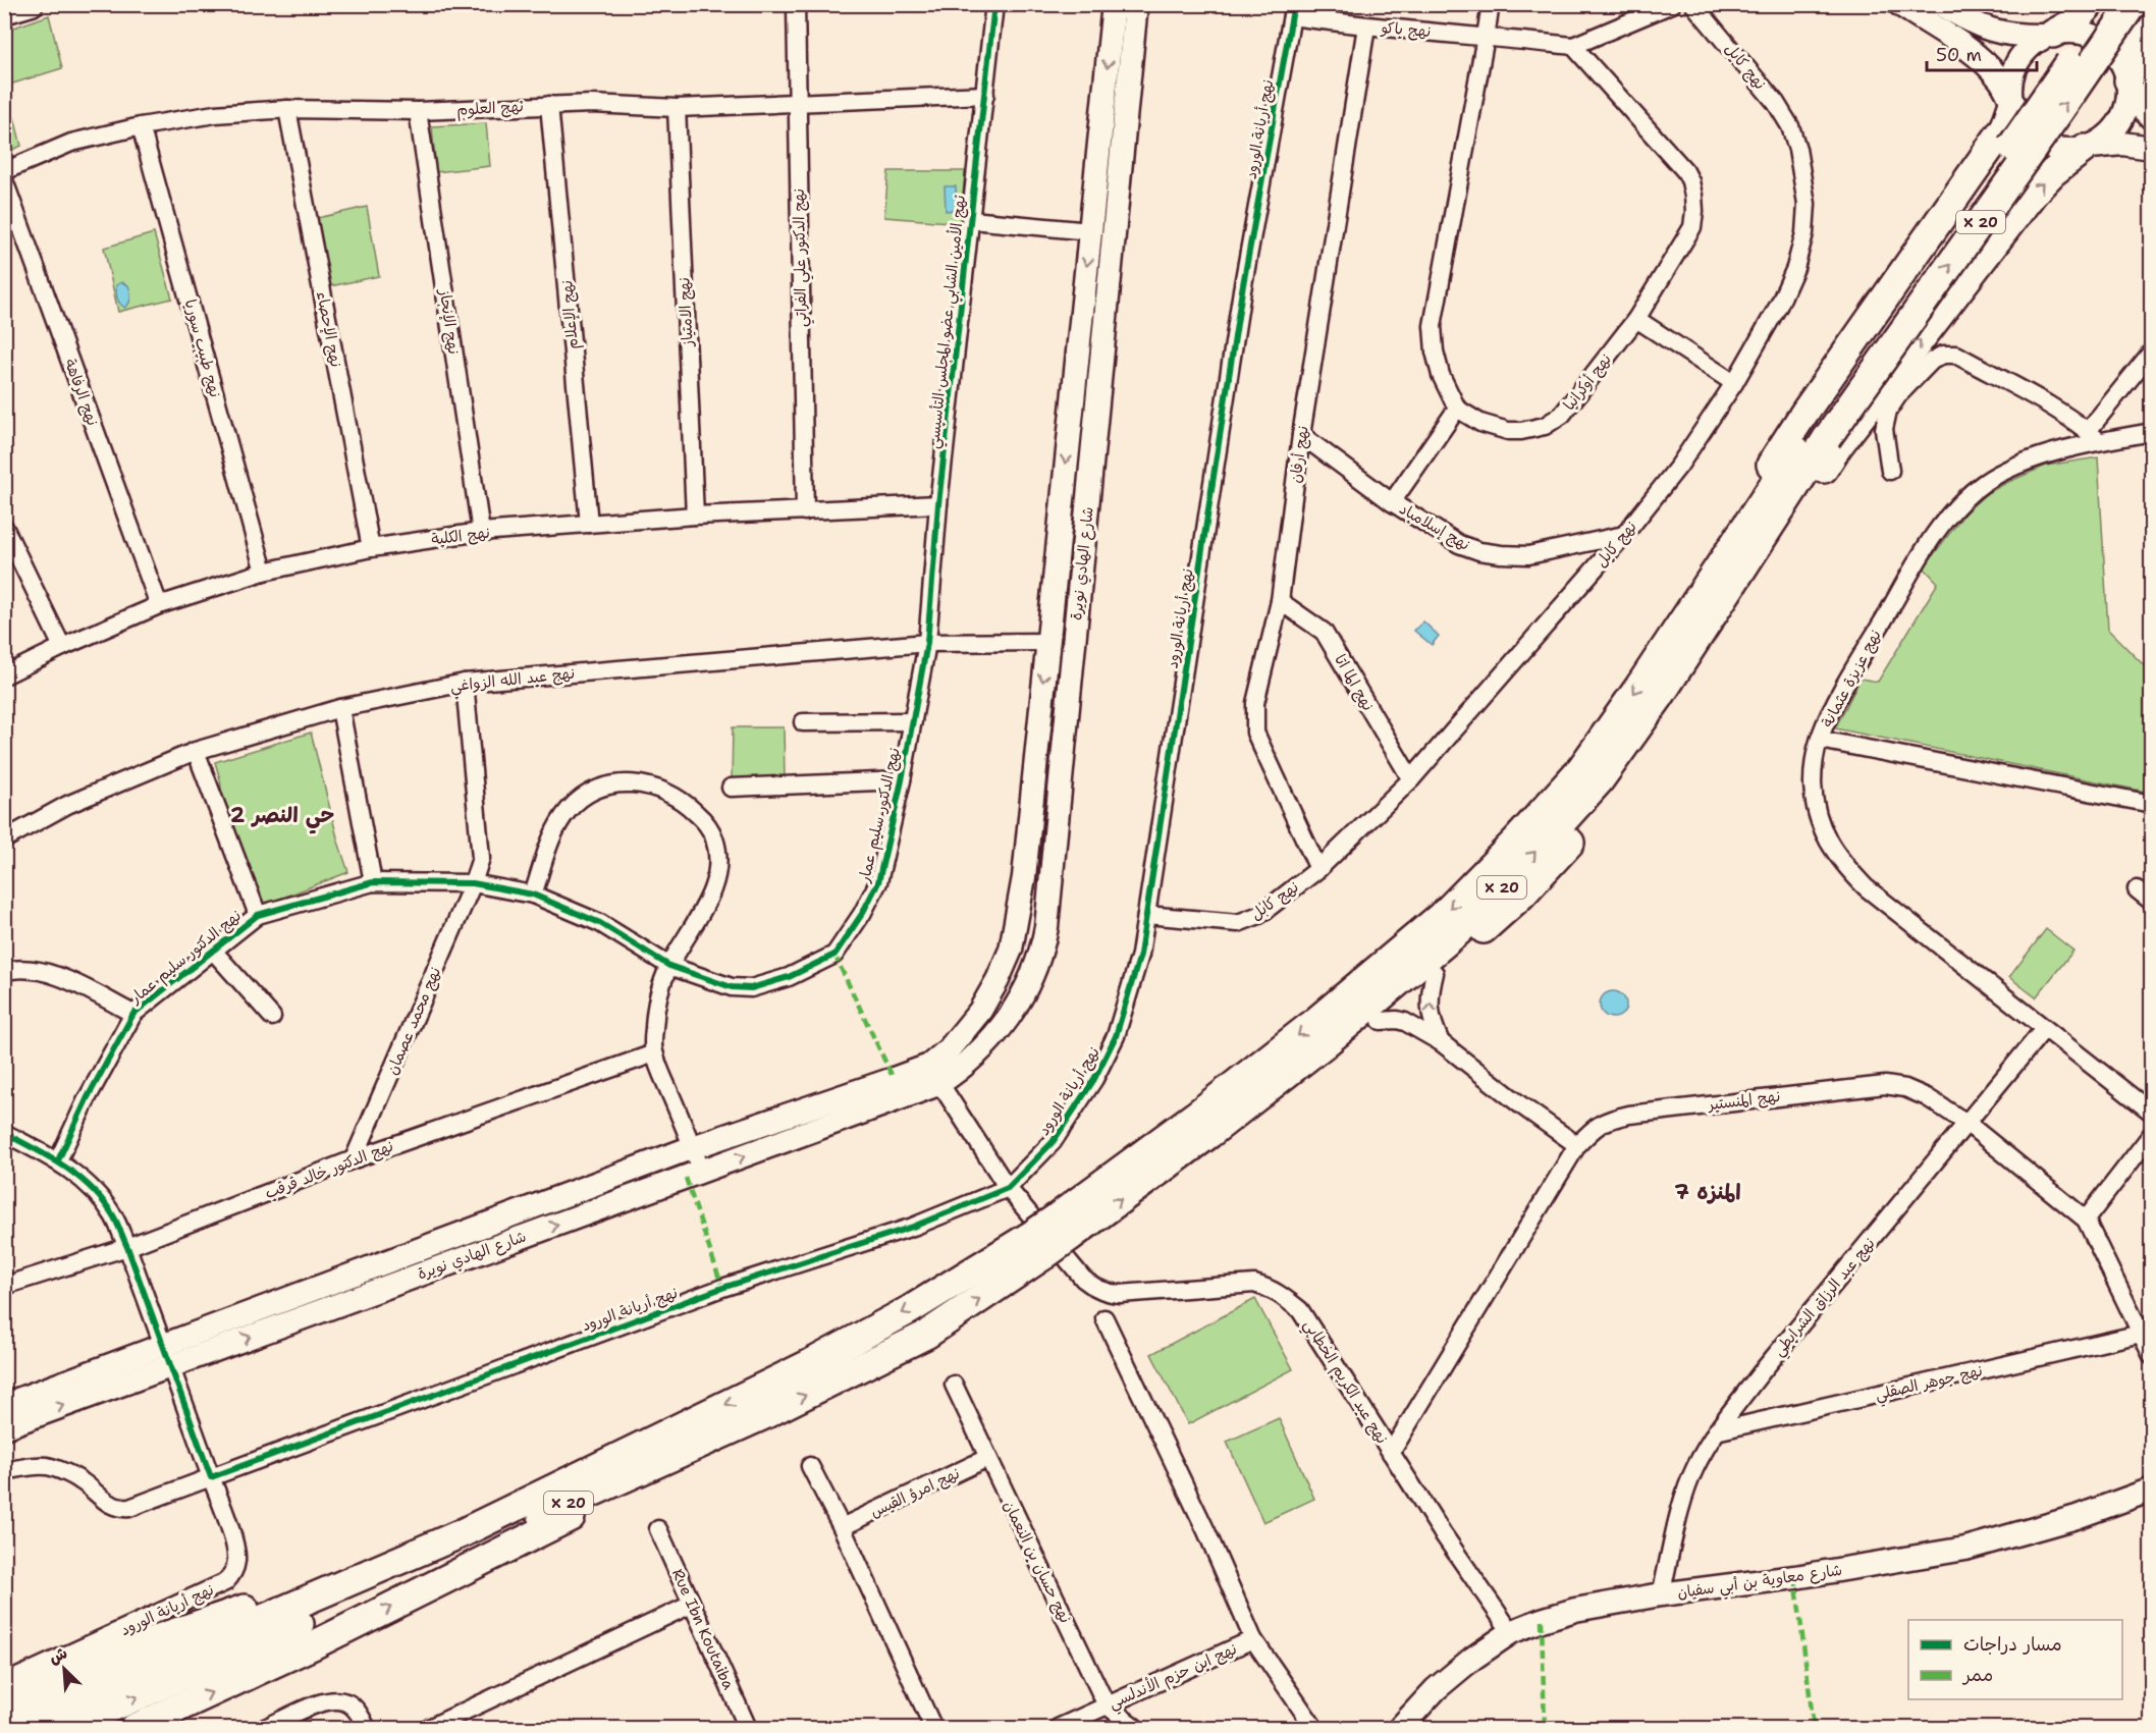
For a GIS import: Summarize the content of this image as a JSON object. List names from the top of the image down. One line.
{"streets":{"highway":["X 20"],"main road":["شارع الهادي نويرة","شارع معاوية بن أبي سفيان"],"street":["نهج باكو","نهج كابل","نهج العلوم","نهج أريانة الورود","نهج الدكتور علي الفراتي","نهج الامتياز","نهج الإعلام","نهج الإنجاز","نهج الأمين الشابي عضو المجلس التأسيسي","نهج الإحصاء","نهج طبيب سوريا","نهج أوكرانيا","نهج الرفاهة","نهج أرفان","نهج إسلامباد","نهج الكلية","نهج عزيزة عثمانة","نهج عبد الله الزواغي","نهج الما اتا","نهج الدكتور سليم عمار","نهج محمد عصمان","نهج المنستير","نهج الدكتور خالد قرقب","نهج عبد الرزاق الشرايطي","نهج عبد الكريم الخطابي","نهج جوهر الصقلي","نهج امرؤ القيس","نهج حسان بن النعمان","Rue Ibn Koutaiba","نهج ابن حزم الأندلسي"]},"crossings":[["نهج باكو","نهج أريانة الورود"],["نهج باكو","نهج أرفان"],["نهج كابل","نهج أريانة الورود"],["نهج كابل","نهج أرفان"],["نهج كابل","نهج إسلامباد"],["نهج كابل","نهج الما اتا"],["نهج العلوم","نهج الدكتور علي الفراتي"],["نهج العلوم","نهج الامتياز"],["نهج العلوم","نهج الإعلام"],["نهج العلوم","نهج الإنجاز"],["نهج العلوم","نهج الأمين الشابي عضو المجلس التأسيسي"],["نهج العلوم","نهج الإحصاء"],["نهج العلوم","نهج طبيب سوريا"],["نهج أريانة الورود","شارع الهادي نويرة"],["نهج أريانة الورود","نهج عبد الكريم الخطابي"],["نهج الدكتور علي الفراتي","نهج الكلية"],["نهج الامتياز","نهج الكلية"],["نهج الإعلام","نهج الكلية"],["نهج الإنجاز","نهج الكلية"],["نهج الأمين الشابي عضو المجلس التأسيسي","نهج الكلية"],["نهج الأمين الشابي عضو المجلس التأسيسي","نهج عبد الله الزواغي"],["نهج الأمين الشابي عضو المجلس التأسيسي","نهج الدكتور سليم عمار"],["نهج الإحصاء","نهج الكلية"],["نهج طبيب سوريا","نهج الكلية"],["نهج الرفاهة","نهج الكلية"],["نهج أرفان","نهج إسلامباد"],["نهج أرفان","نهج الما اتا"],["شارع الهادي نويرة","نهج عبد الله الزواغي"],["شارع الهادي نويرة","نهج عبد الكريم الخطابي"],["نهج عزيزة عثمانة","نهج عبد الرزاق الشرايطي"],["نهج عبد الله الزواغي","نهج الدكتور سليم عمار"],["نهج عبد الله الزواغي","نهج محمد عصمان"],["نهج الدكتور سليم عمار","نهج محمد عصمان"],["نهج محمد عصمان","نهج الدكتور خالد قرقب"],["نهج المنستير","نهج عبد الرزاق الشرايطي"],["نهج المنستير","نهج عبد الكريم الخطابي"],["نهج المنستير","نهج جوهر الصقلي"],["نهج عبد الرزاق الشرايطي","نهج جوهر الصقلي"],["نهج عبد الرزاق الشرايطي","شارع معاوية بن أبي سفيان"],["نهج عبد الكريم الخطابي","شارع معاوية بن أبي سفيان"],["نهج امرؤ القيس","نهج حسان بن النعمان"],["نهج حسان بن النعمان","نهج ابن حزم الأندلسي"]],"districts":["حي النصر 2","المنزه 7"],"legend":["مسار دراجات","ممر"],"scale_bar":"50 m","north":"top left"}
